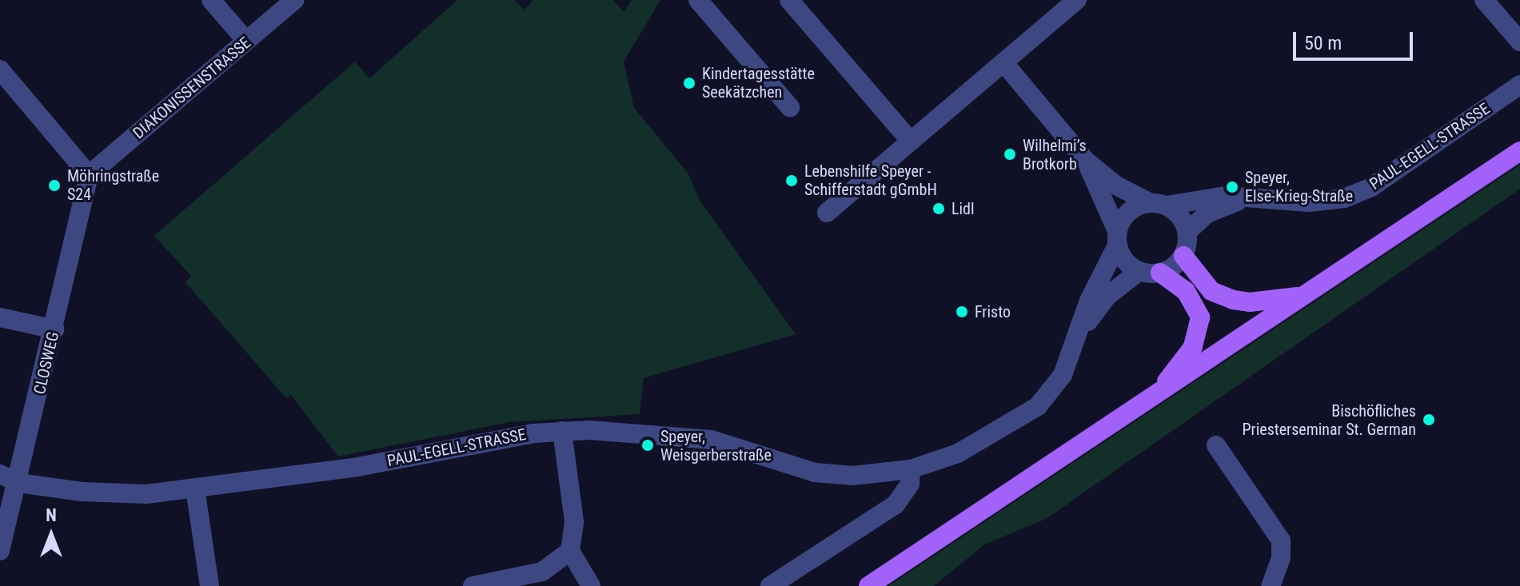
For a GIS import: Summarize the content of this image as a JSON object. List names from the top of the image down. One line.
{"streets":{"street":["DIAKONISSENSTRASSE","PAUL-EGELL-STRASSE","CLOSWEG"]},"crossings":[["DIAKONISSENSTRASSE","CLOSWEG"],["PAUL-EGELL-STRASSE","CLOSWEG"]],"places":["Kindertagesstätte Seekätzchen","Wilhelmi’s Brotkorb","Lebenshilfe Speyer - Schifferstadt gGmbH","Möhringstraße S24","Speyer, Else-Krieg-Straße","Lidl","Fristo","Bischöfliches Priesterseminar St. German","Speyer, Weisgerberstraße"],"scale_bar":"50 m","north":"top"}
